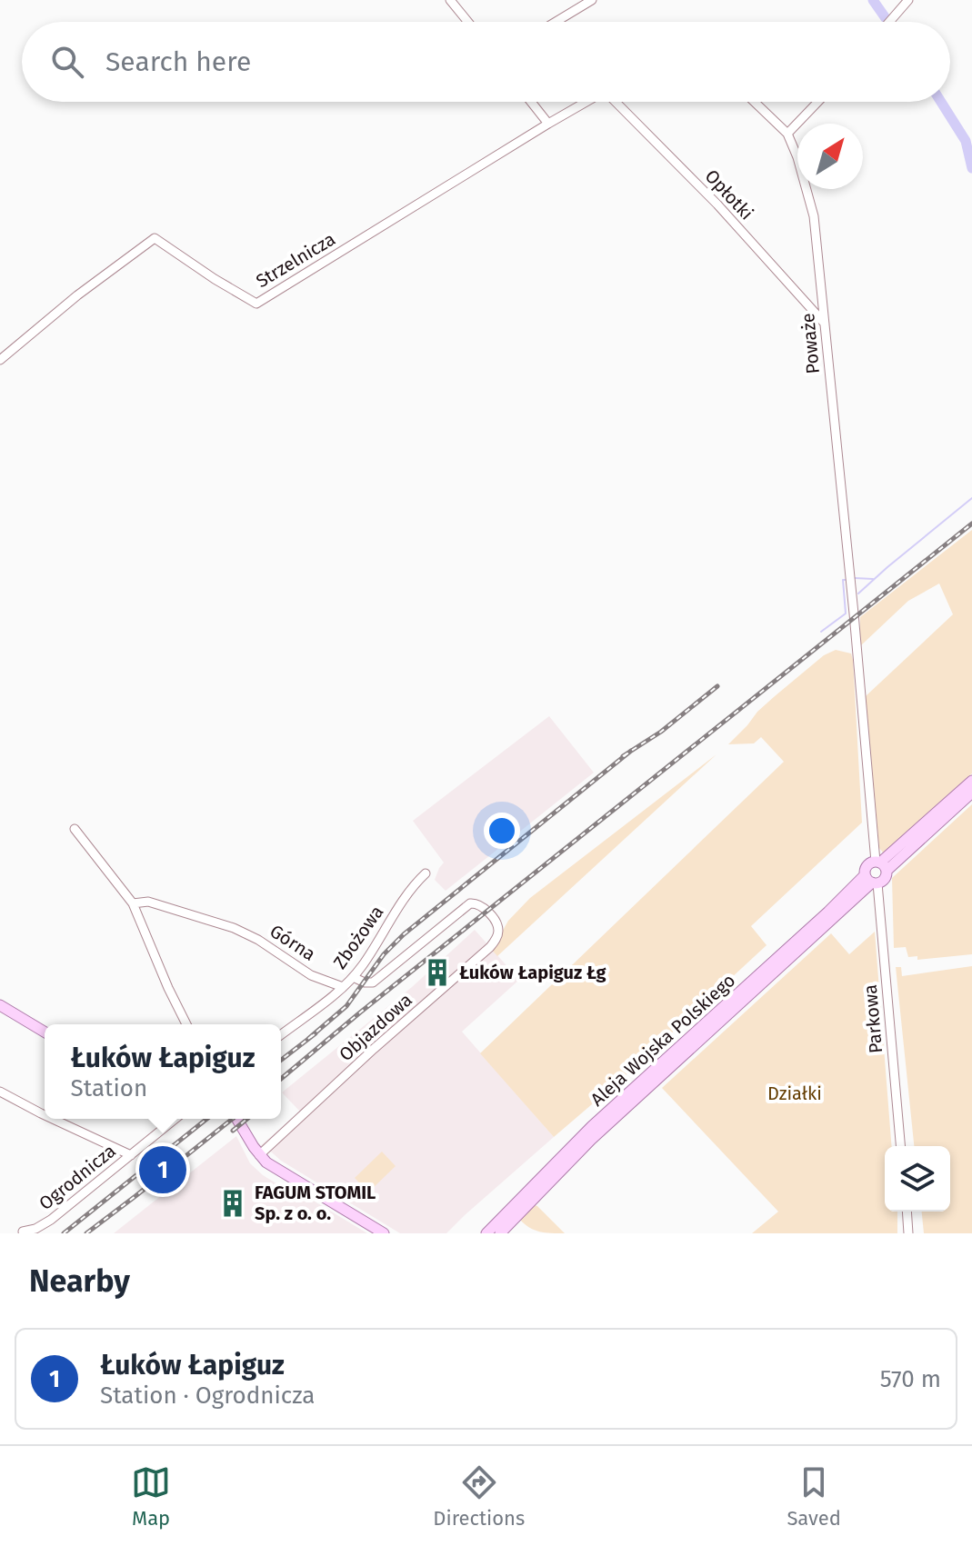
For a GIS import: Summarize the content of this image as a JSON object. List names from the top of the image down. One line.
{"streets":{"main road":["Aleja Wojska Polskiego"],"street":["Opłotki","Strzelnicza","Poważe","Zbożowa","Górna","Parkowa","Objazdowa","Ogrodnicza"]},"crossings":[["Opłotki","Poważe"],["Zbożowa","Górna"],["Zbożowa","Objazdowa"],["Parkowa","Aleja Wojska Polskiego"]],"parks":["Działki"],"places":{"building":["Łuków Łapiguz Łg","FAGUM STOMIL Sp. z o. o."]},"north":"top right","page":{"search":"Search here","popup":["Łuków Łapiguz","Station"],"pins":"1","heading":"Nearby","list":[{"mark":"1","name":"Łuków Łapiguz","note":"Station · Ogrodnicza","value":"570 m"}],"nav":["Map","Directions","Saved"]}}
